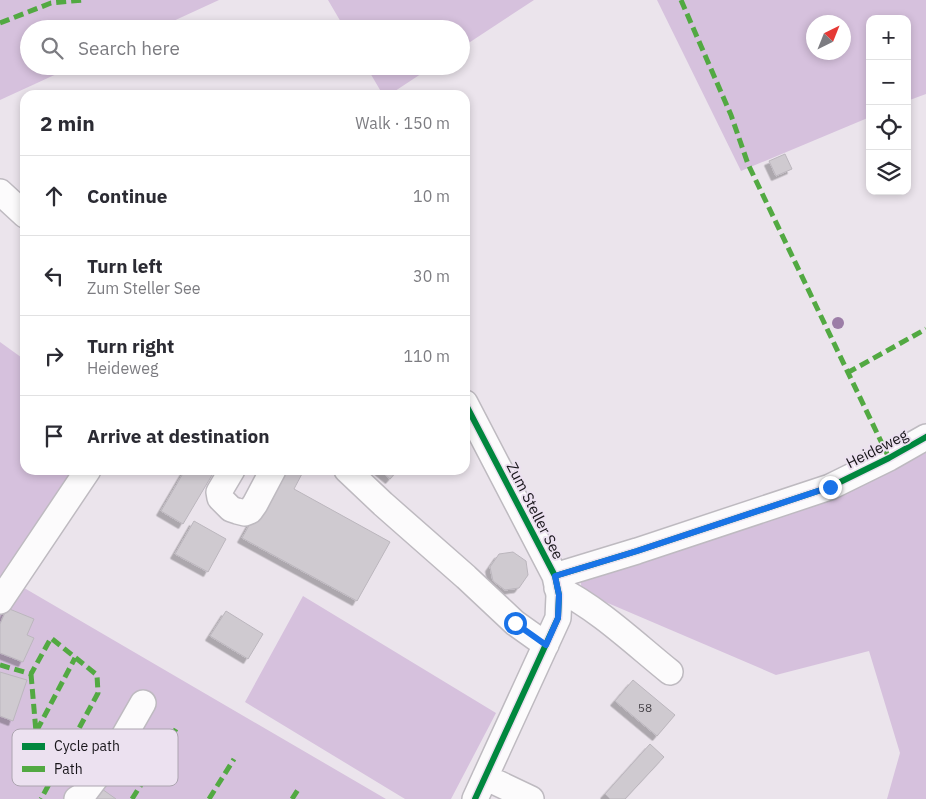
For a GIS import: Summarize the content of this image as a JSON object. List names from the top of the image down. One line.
{"streets":{"street":["Heideweg","Zum Steller See"]},"crossings":[["Heideweg","Zum Steller See"]],"house_numbers":["58"],"legend":["Cycle path","Path"],"north":"top right","page":{"map_buttons":["+","−"],"search":"Search here","heading":["2 min","Walk · 150 m"],"list":[["Continue","10 m"],["Turn left","Zum Steller See","30 m"],["Turn right","Heideweg","110 m"],"Arrive at destination"]}}
